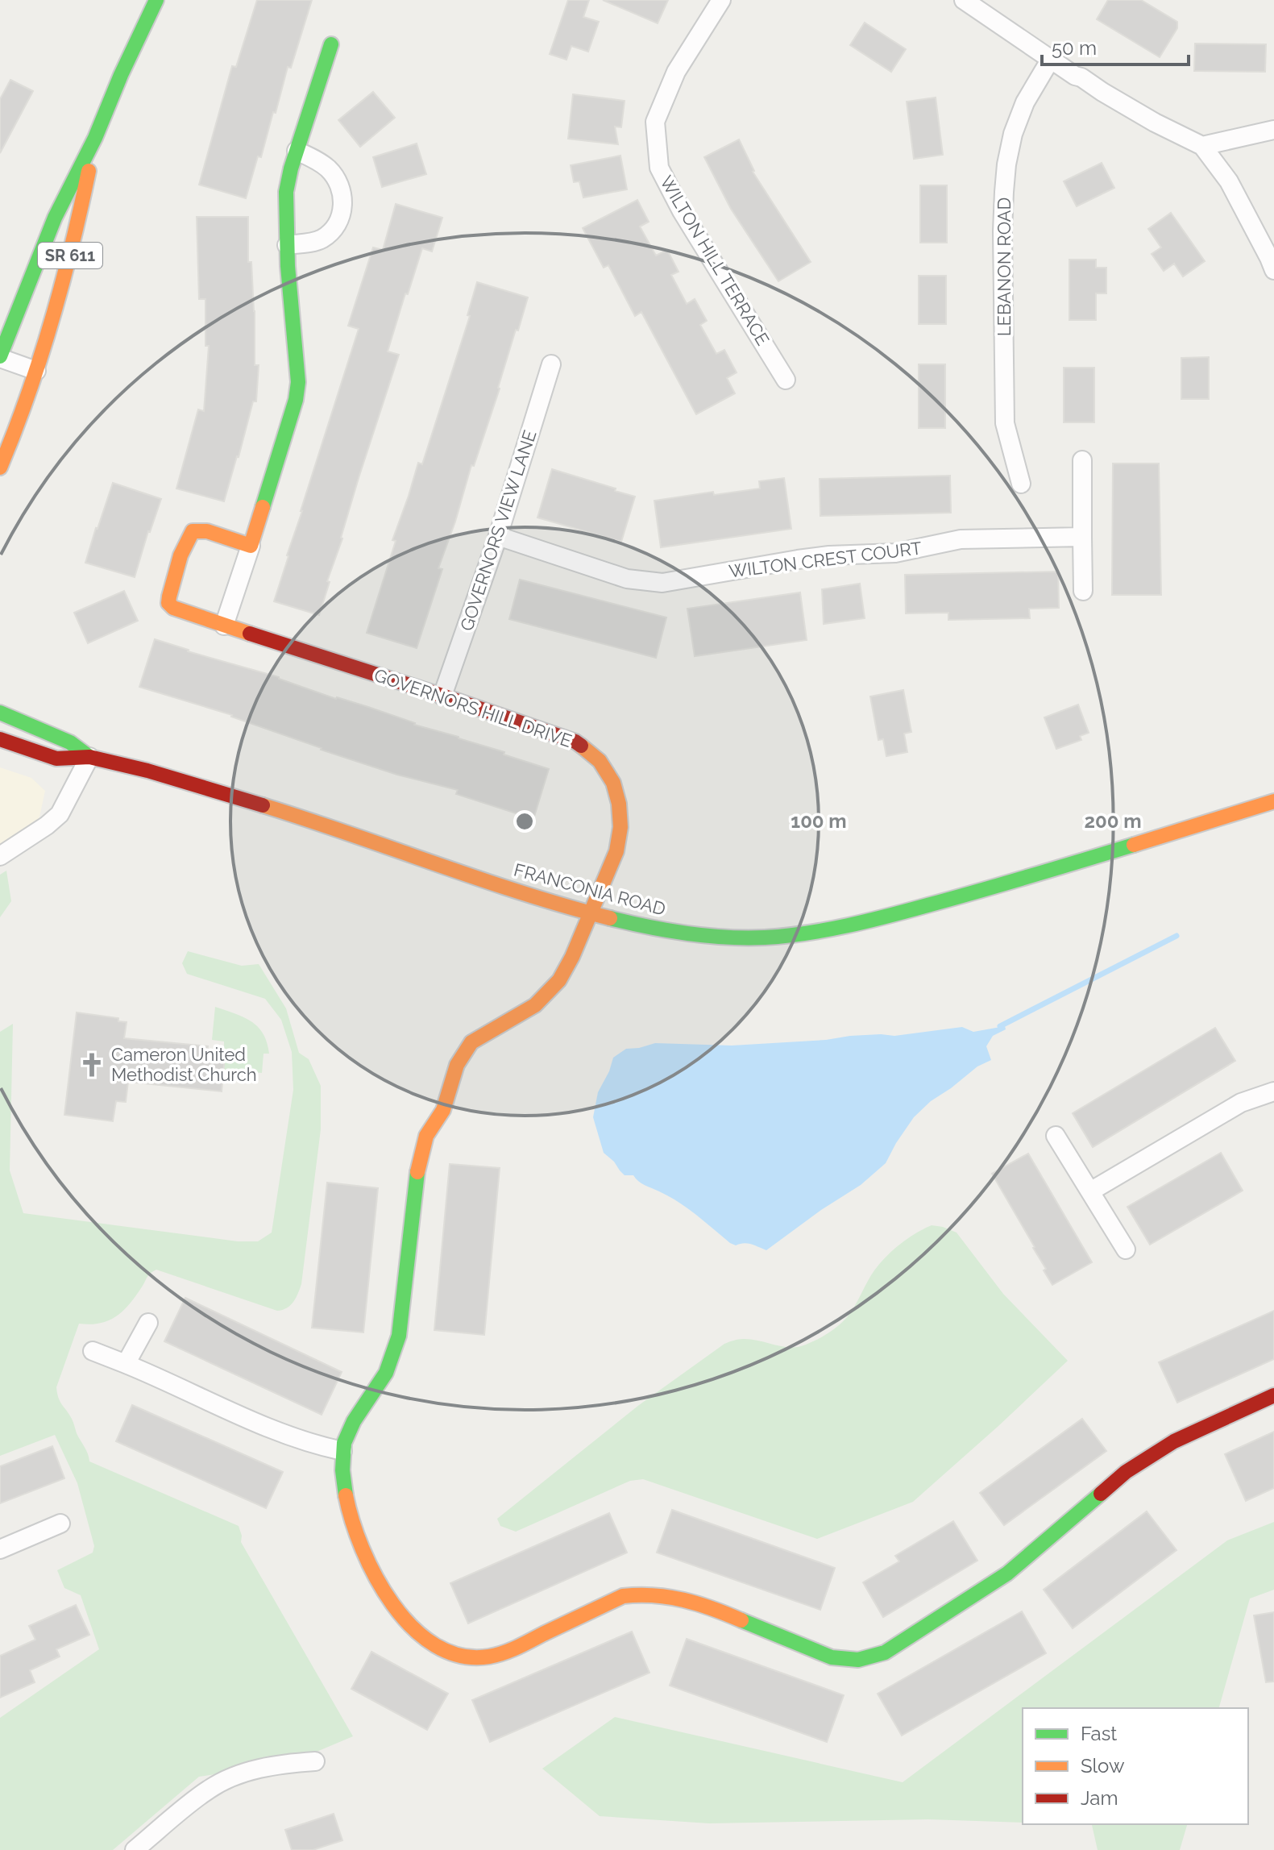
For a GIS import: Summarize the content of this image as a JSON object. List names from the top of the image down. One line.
{"streets":{"street":["SR 611","WILTON HILL TERRACE","LEBANON ROAD","GOVERNORS VIEW LANE","WILTON CREST COURT","GOVERNORS HILL DRIVE","FRANCONIA ROAD"]},"crossings":[["GOVERNORS VIEW LANE","WILTON CREST COURT"],["GOVERNORS VIEW LANE","GOVERNORS HILL DRIVE"],["GOVERNORS HILL DRIVE","FRANCONIA ROAD"]],"places":{"church":["Cameron United Methodist Church"]},"legend":["Fast","Slow","Jam"],"scale_bar":"50 m","rings":["100 m","200 m"]}
